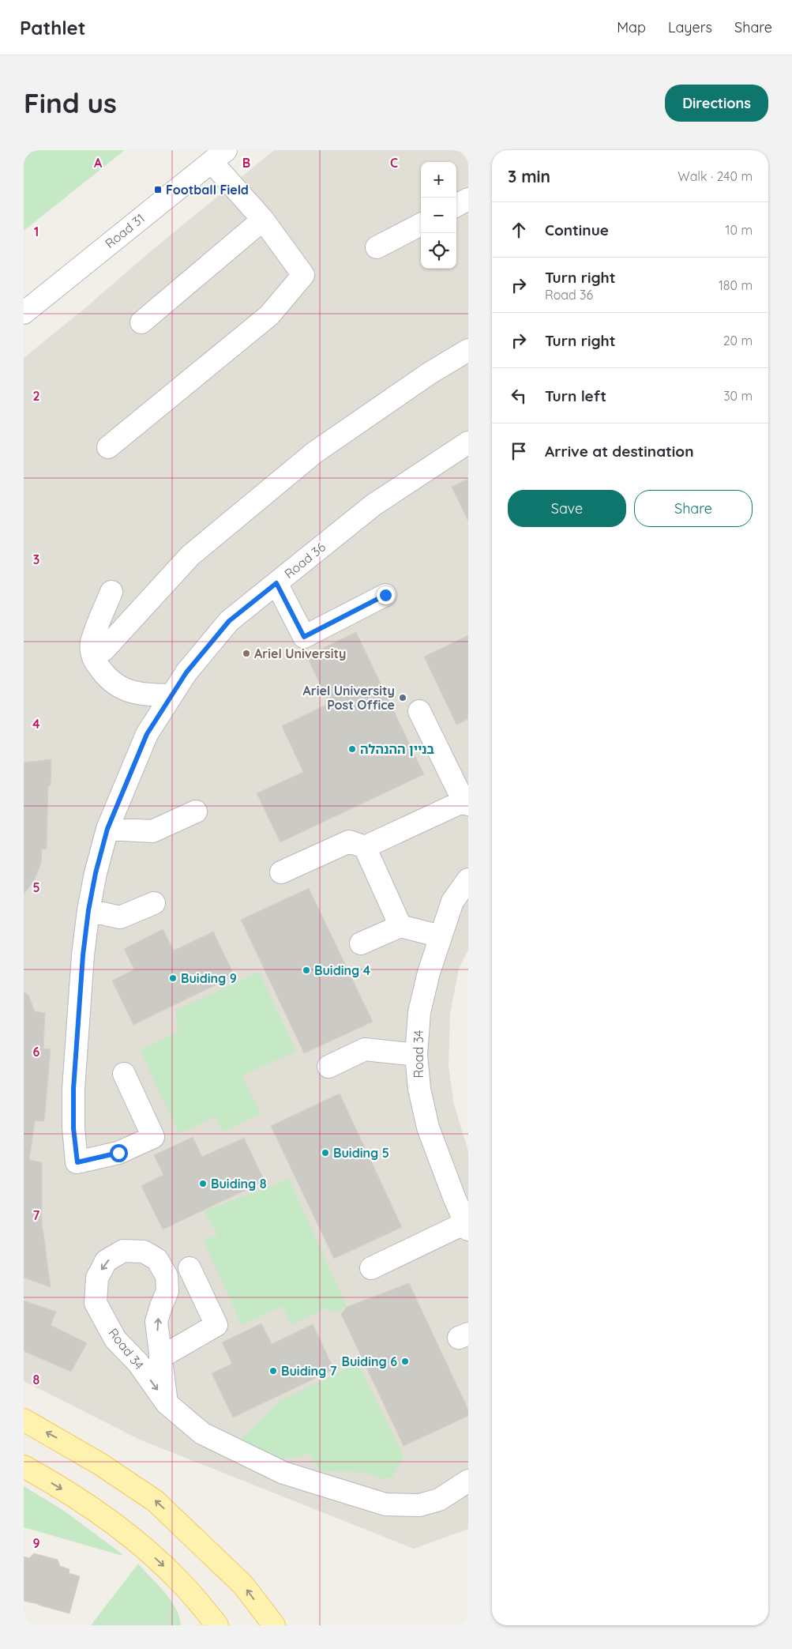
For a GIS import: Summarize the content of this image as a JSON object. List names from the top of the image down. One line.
{"streets":{"street":["Road 31","Road 36","Road 34"]},"places":{"transit":["Football Field"],"other":["Ariel University","Ariel University Post Office","בניין ההנהלה","Buiding 4","Buiding 9","Buiding 5","Buiding 8","Buiding 6","Buiding 7"]},"page":{"header":"Pathlet","nav":["Map","Layers","Share"],"buttons":["Directions",["Save","Share"]],"title":"Find us","heading":["3 min","Walk · 240 m"],"map_buttons":["+","−"],"list":[["Continue","10 m"],["Turn right","Road 36","180 m"],["Turn right","20 m"],["Turn left","30 m"],"Arrive at destination"]},"grid":{"columns":["A","B","C"],"rows":["1","2","3","4","5","6","7","8","9"]}}
